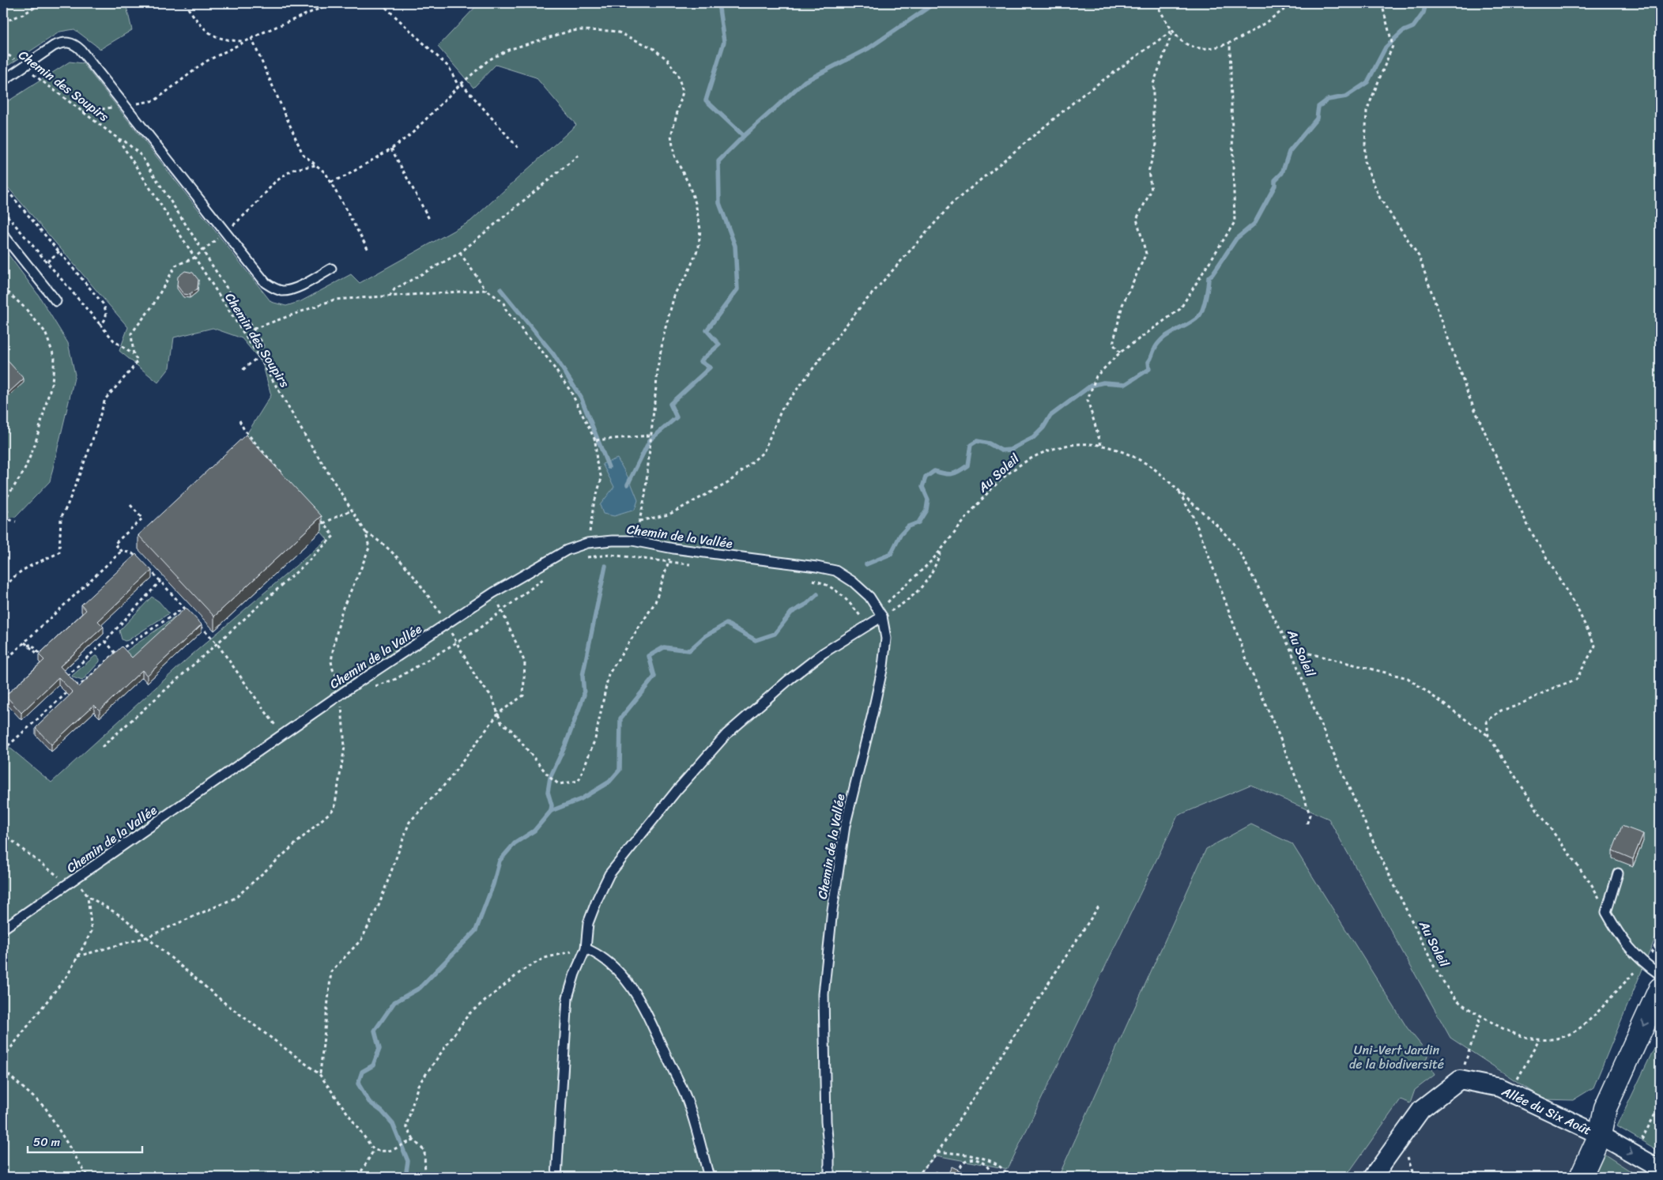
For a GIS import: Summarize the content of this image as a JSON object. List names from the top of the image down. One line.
{"streets":{"street":["Allée du Six Août"],"lane":["Chemin de la Vallée"],"path":["Chemin des Soupirs","Au Soleil"]},"crossings":[["Chemin des Soupirs","Chemin de la Vallée"],["Au Soleil","Chemin de la Vallée"]],"parks":["Uni-Vert Jardin de la biodiversité"],"scale_bar":"50 m"}
